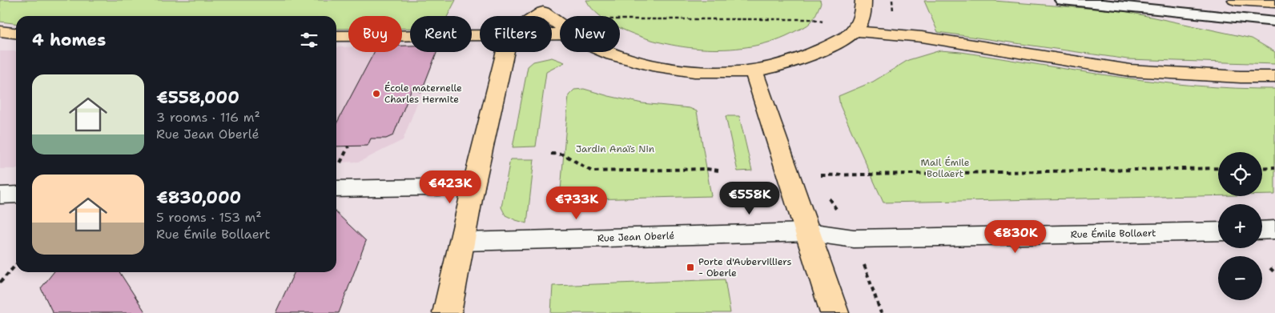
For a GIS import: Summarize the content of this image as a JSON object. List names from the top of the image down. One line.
{"streets":{"street":["Rue Émile Bollaert","Rue Jean Oberlé"]},"crossings":[["Rue Émile Bollaert","Rue Jean Oberlé"]],"parks":["Jardin Anaïs Nin","Mail Émile Bollaert"],"places":{"other":["École maternelle Charles Hermite"],"transit":["Porte d'Aubervilliers - Oberle"]},"page":{"chip":["Buy","Rent","Filters","New"],"heading":"4 homes","list":[{"name":"€558,000","note":"3 rooms · 116 m² · Rue Jean Oberlé"},{"name":"€830,000","note":"5 rooms · 153 m² · Rue Émile Bollaert"}],"map_buttons":["+","−"],"price":["€423K","€558K","€733K","€830K"]}}
